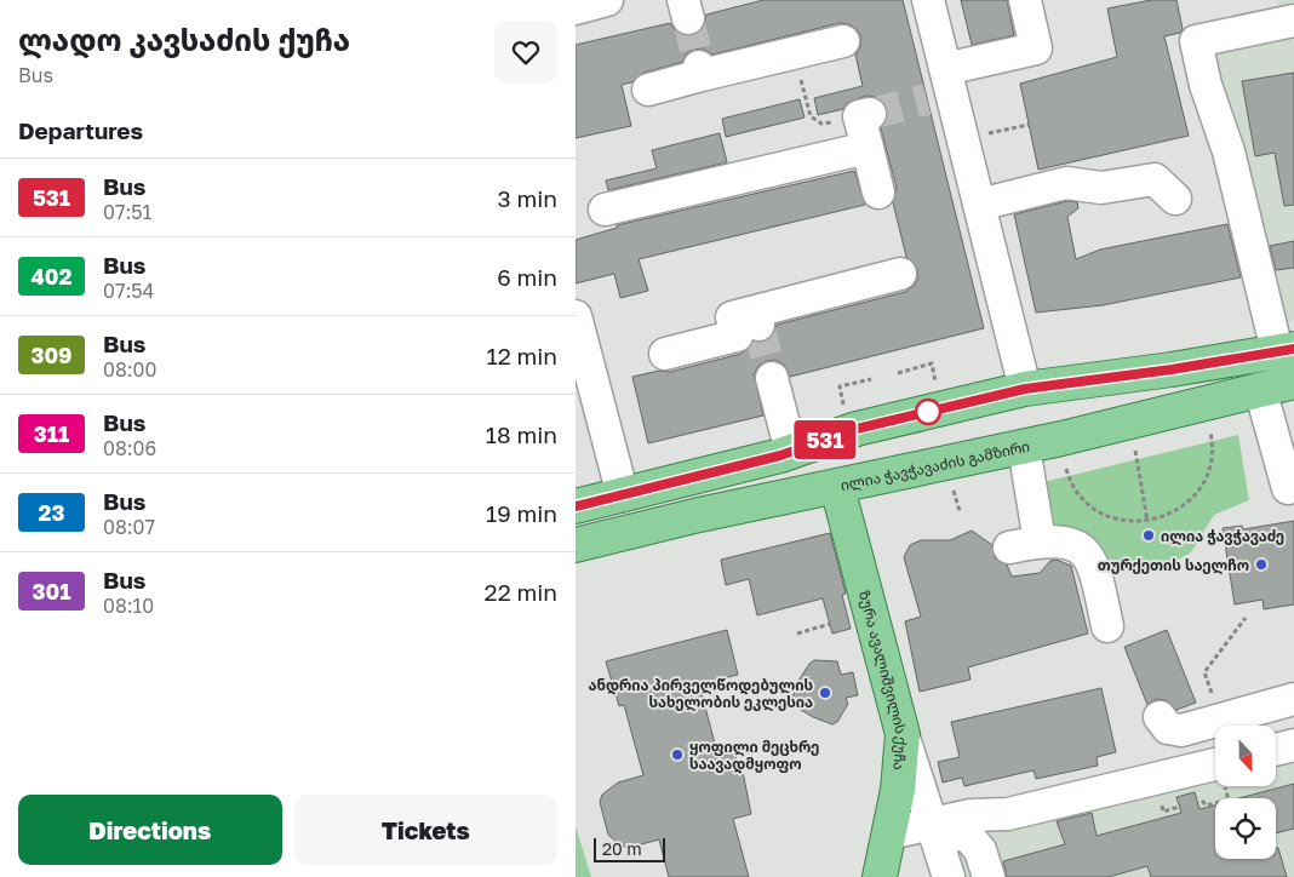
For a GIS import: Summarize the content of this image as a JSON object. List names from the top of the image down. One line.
{"streets":{"main road":["ილია ჭავჭავაძის გამზირი","ზურა ავალიშვილის ქუჩა"]},"crossings":[["ილია ჭავჭავაძის გამზირი","ზურა ავალიშვილის ქუჩა"]],"places":["ილია ჭავჭავაძე","თურქეთის საელჩო","ანდრია პირველწოდებულის სახელობის ეკლესია","ყოფილი მეცხრე საავადმყოფო"],"lines":["bus line 531"],"scale_bar":"20 m","north":"bottom","page":{"heading":[["ლადო კავსაძის ქუჩა","Bus"],"Departures"],"on_map":"531","list":[{"mark":"531","name":"Bus","note":"07:51","value":"3 min"},{"mark":"402","name":"Bus","note":"07:54","value":"6 min"},{"mark":"309","name":"Bus","note":"08:00","value":"12 min"},{"mark":"311","name":"Bus","note":"08:06","value":"18 min"},{"mark":"23","name":"Bus","note":"08:07","value":"19 min"},{"mark":"301","name":"Bus","note":"08:10","value":"22 min"}],"buttons":["Directions","Tickets"],"scale":"20 m"}}
